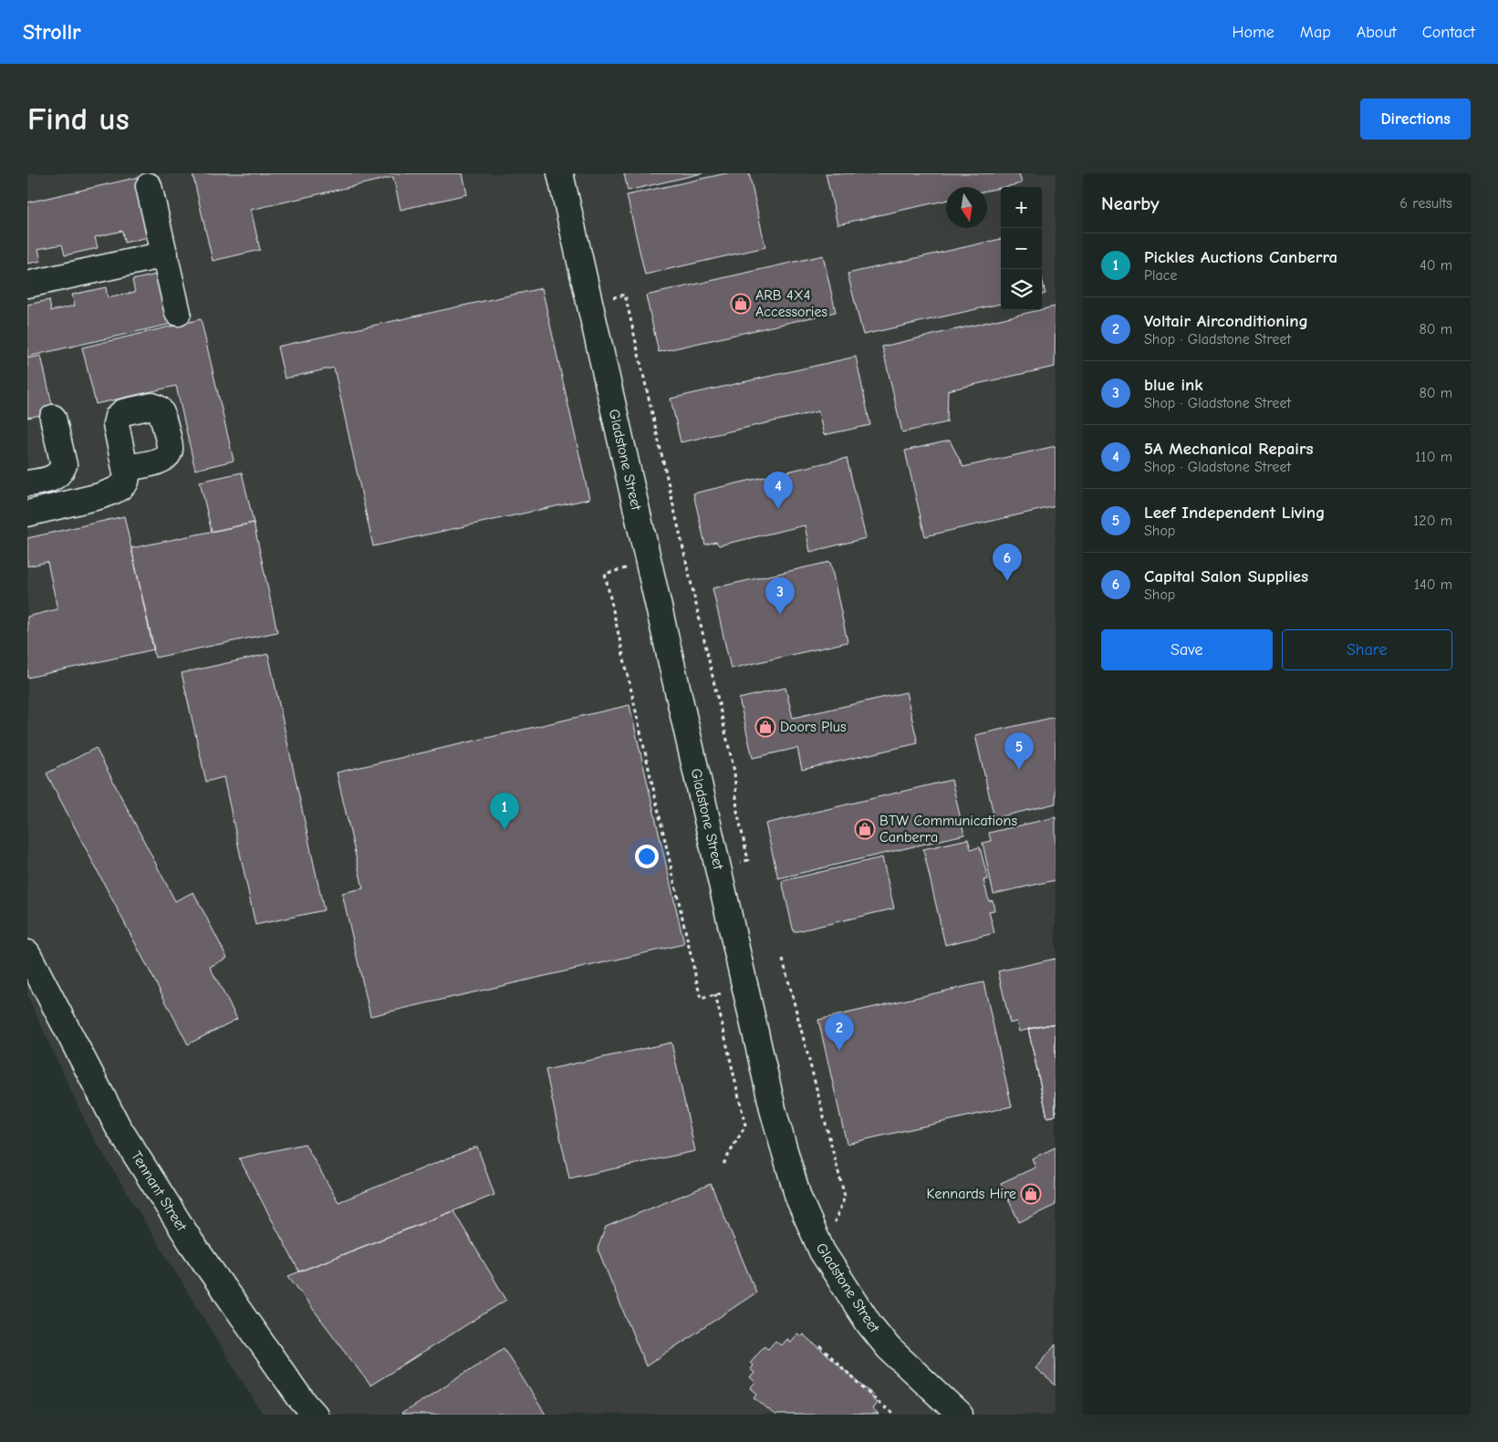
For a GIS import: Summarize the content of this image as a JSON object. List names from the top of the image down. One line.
{"streets":{"street":["Gladstone Street","Tennant Street"]},"places":{"shop":["ARB 4X4 Accessories","Doors Plus","BTW Communications Canberra","Kennards Hire"]},"north":"bottom","page":{"header":"Strollr","nav":["Home","Map","About","Contact"],"buttons":["Directions",["Save","Share"]],"title":"Find us","heading":["Nearby","6 results"],"map_buttons":["+","−"],"list":[{"mark":"1","name":"Pickles Auctions Canberra","note":"Place","value":"40 m"},{"mark":"2","name":"Voltair Airconditioning","note":"Shop · Gladstone Street","value":"80 m"},{"mark":"3","name":"blue ink","note":"Shop · Gladstone Street","value":"80 m"},{"mark":"4","name":"5A Mechanical Repairs","note":"Shop · Gladstone Street","value":"110 m"},{"mark":"5","name":"Leef Independent Living","note":"Shop","value":"120 m"},{"mark":"6","name":"Capital Salon Supplies","note":"Shop","value":"140 m"}],"pins":["4","6","3","5","1","2"]}}
